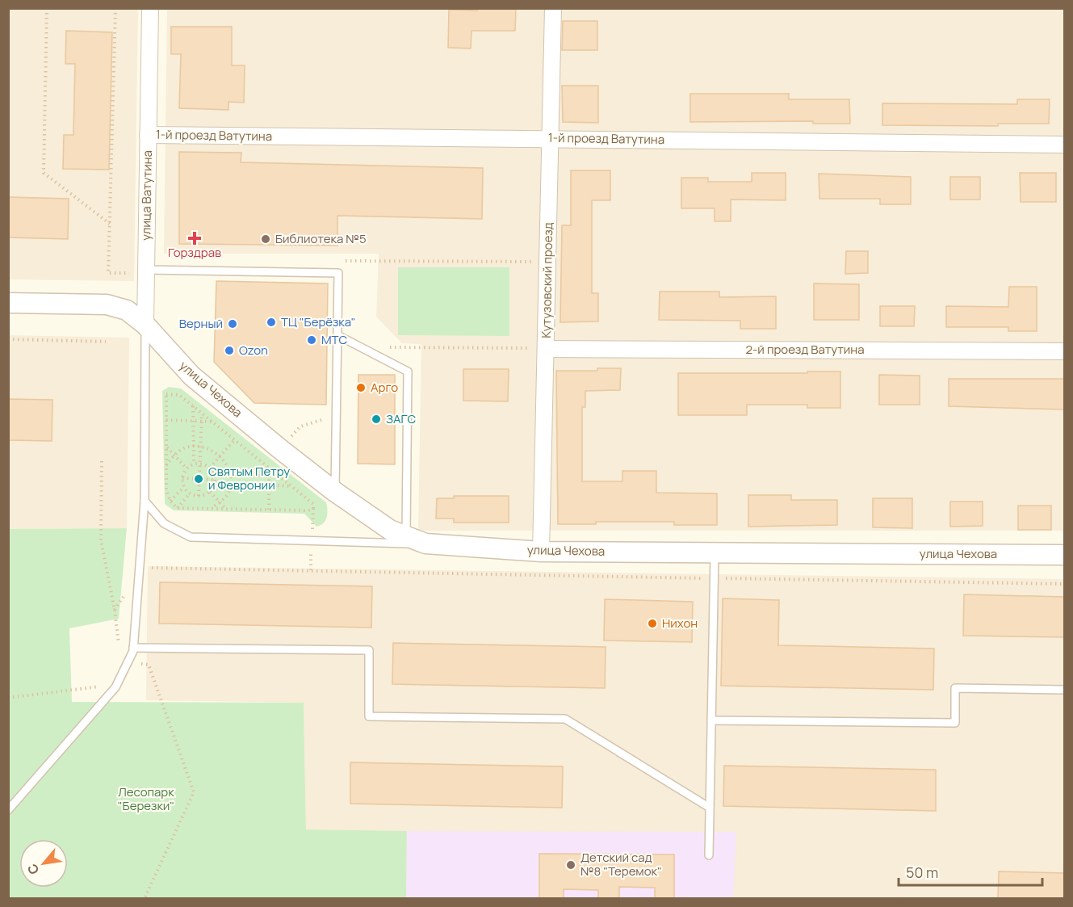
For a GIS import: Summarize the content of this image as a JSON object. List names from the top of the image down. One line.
{"streets":{"street":["1-й проезд Ватутина","улица Ватутина","Кутузовский проезд","2-й проезд Ватутина","улица Чехова"]},"crossings":[["1-й проезд Ватутина","улица Ватутина"],["1-й проезд Ватутина","Кутузовский проезд"],["улица Ватутина","улица Чехова"],["Кутузовский проезд","2-й проезд Ватутина"],["Кутузовский проезд","улица Чехова"]],"parks":["Лесопарк \"Березки\""],"places":{"health":["Горздрав"],"other":["Библиотека №5","ТЦ \"Берёзка\"","Верный","МТС","Ozon","Арго","ЗАГС","Святым Петру и Февронии","Нихон","Детский сад №8 \"Теремок\""]},"scale_bar":"50 m","north":"bottom left"}
